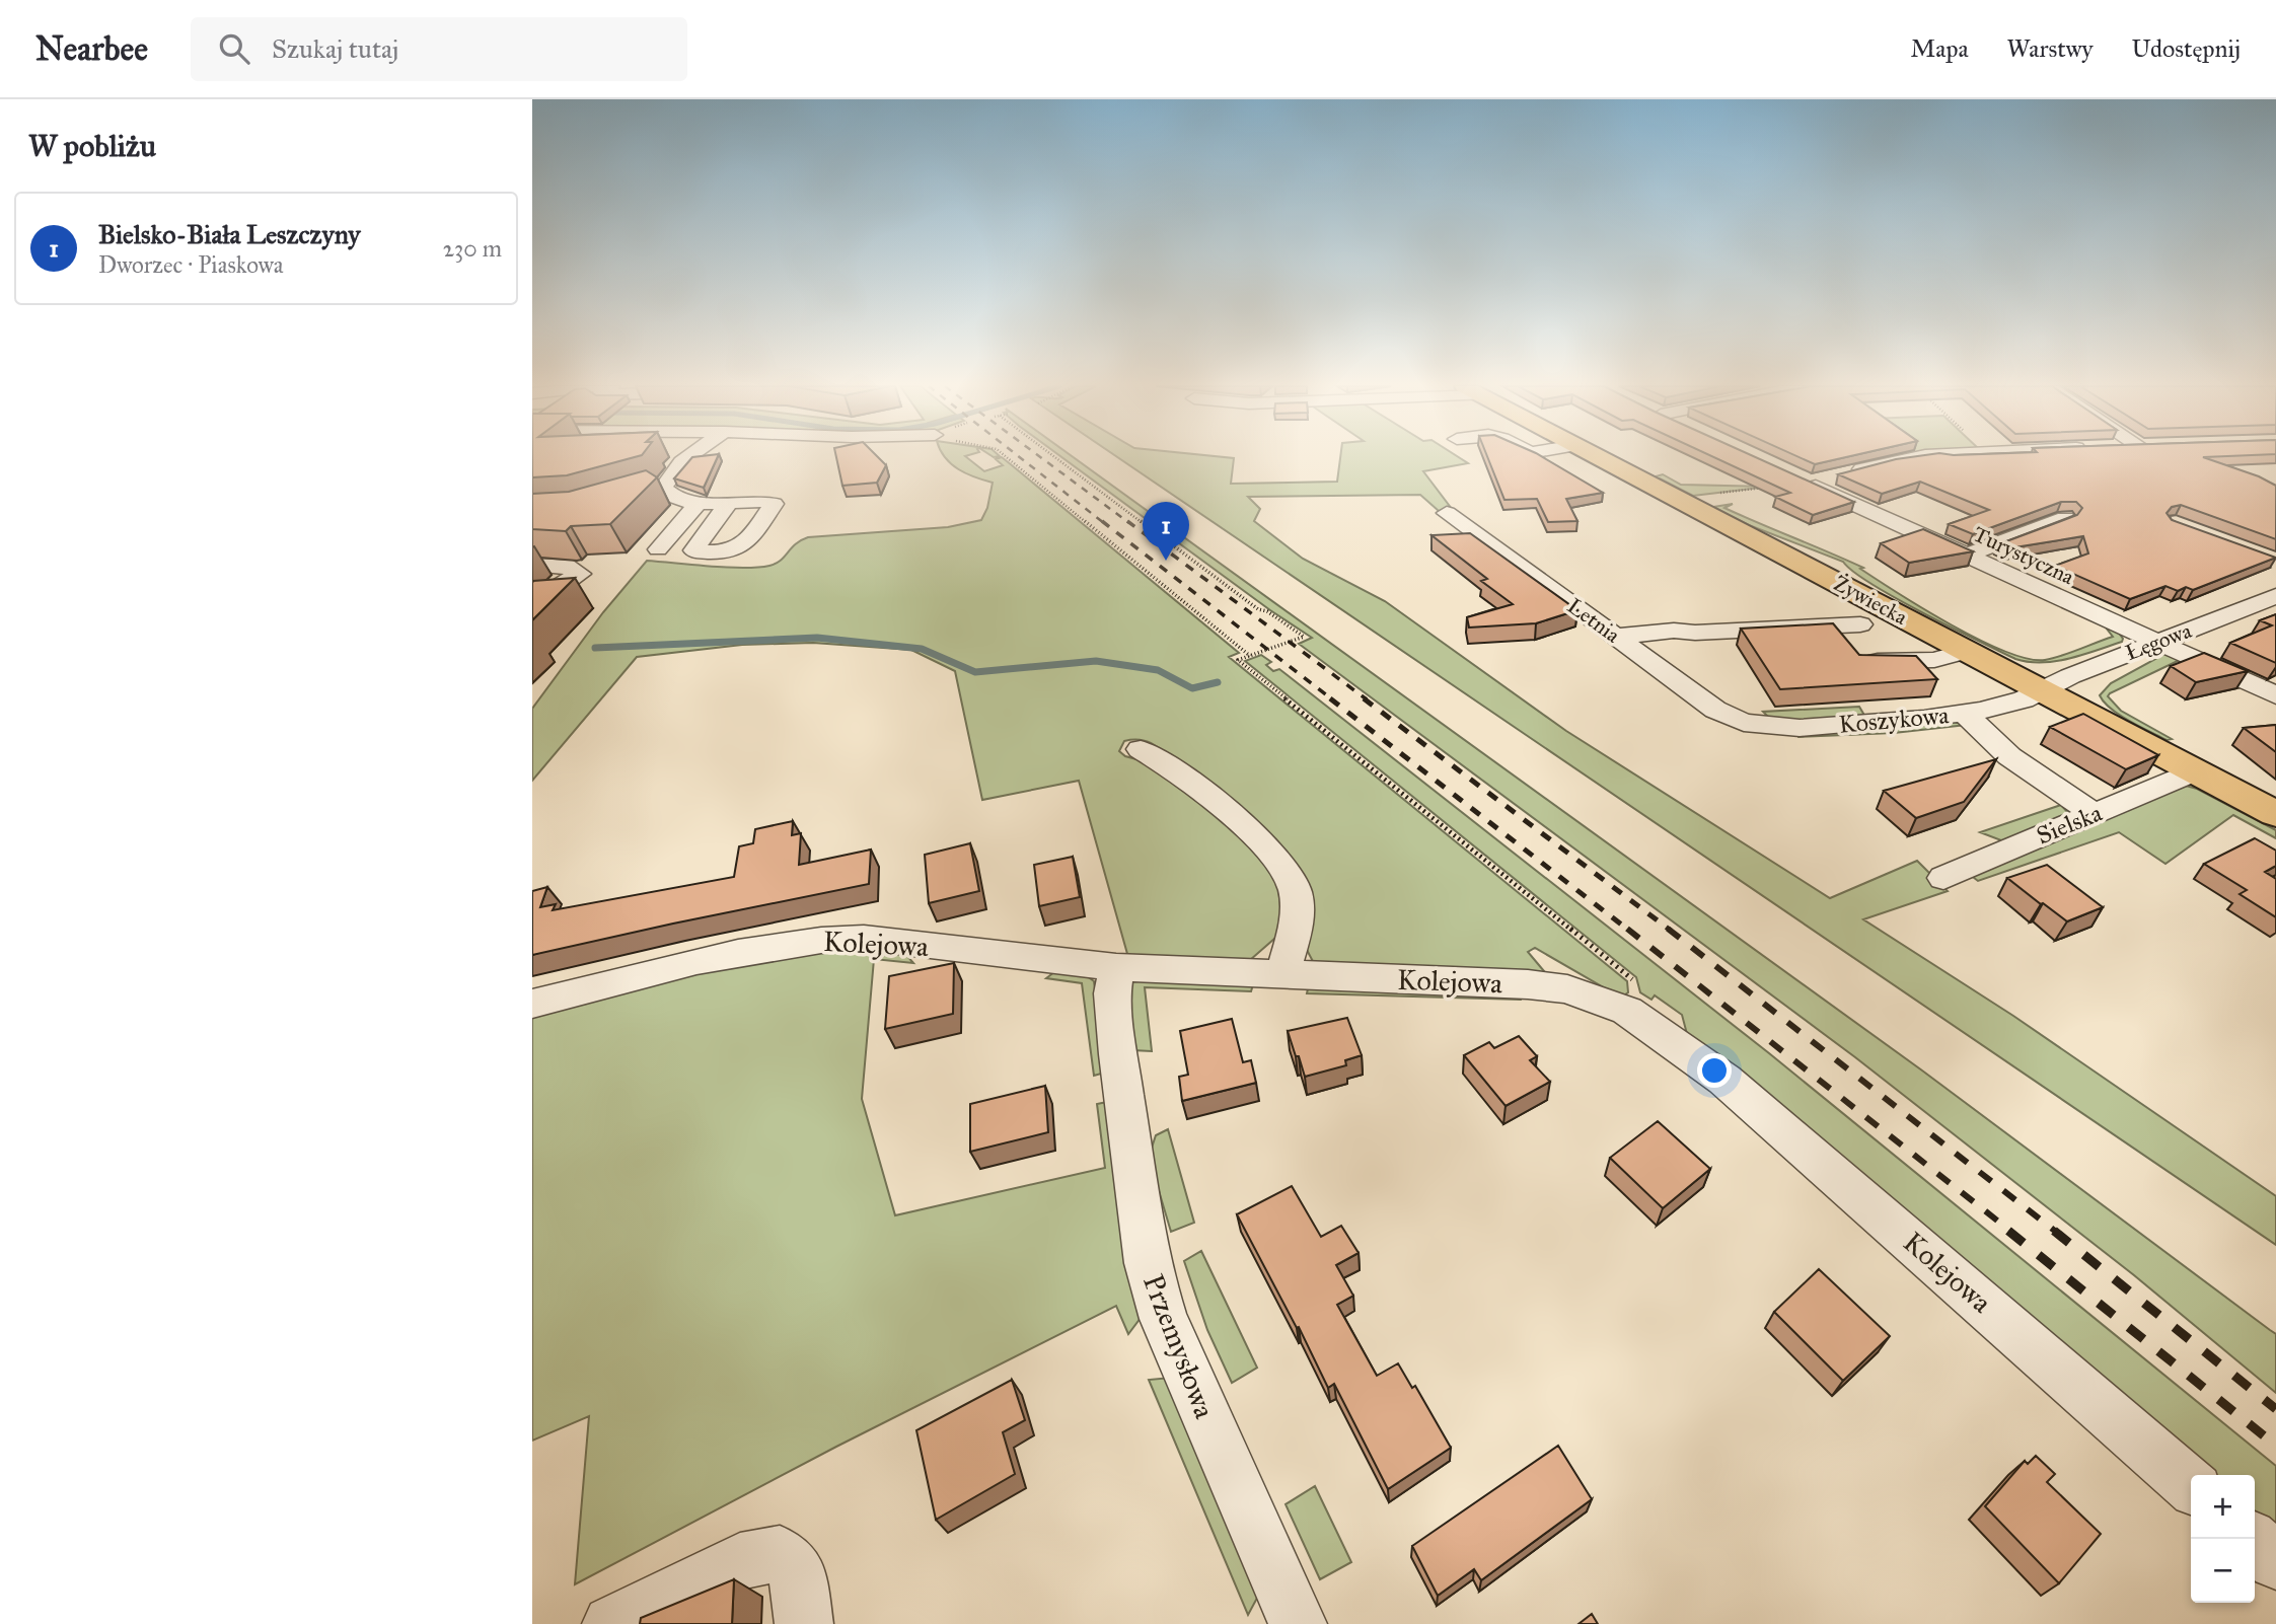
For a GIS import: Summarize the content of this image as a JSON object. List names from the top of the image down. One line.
{"streets":{"main road":["Żywiecka"],"street":["Turystyczna","Letnia","Łęgowa","Koszykowa","Sielska","Kolejowa","Przemysłowa"]},"crossings":[["Turystyczna","Łęgowa"],["Żywiecka","Łęgowa"],["Żywiecka","Koszykowa"],["Żywiecka","Sielska"],["Letnia","Koszykowa"],["Łęgowa","Koszykowa"],["Kolejowa","Przemysłowa"]],"page":{"header":"Nearbee","search":"Szukaj tutaj","nav":["Mapa","Warstwy","Udostępnij"],"heading":"W pobliżu","list":[{"mark":"1","name":"Bielsko-Biała Leszczyny","note":"Dworzec · Piaskowa","value":"230 m"}],"pins":"1","map_buttons":["+","−"]}}
